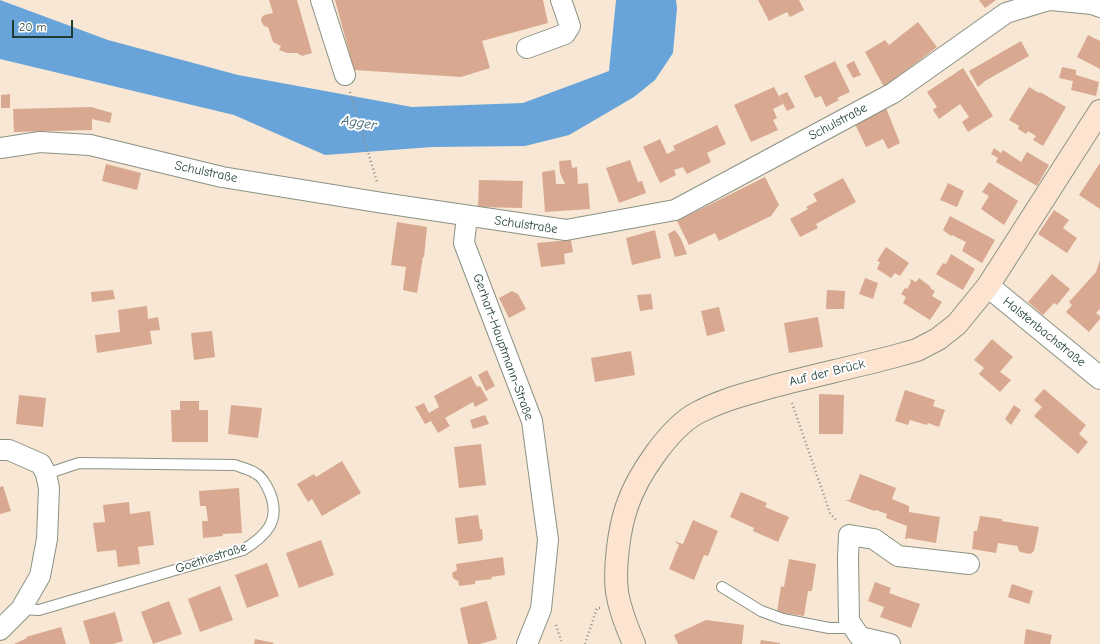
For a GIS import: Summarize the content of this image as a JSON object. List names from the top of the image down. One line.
{"streets":{"main road":["Auf der Brück"],"street":["Schulstraße","Halstenbachstraße","Gerhart-Hauptmann-Straße"],"lane":["Goethestraße"]},"crossings":[["Schulstraße","Gerhart-Hauptmann-Straße"],["Halstenbachstraße","Auf der Brück"]],"water":["Agger"],"scale_bar":"20 m"}
